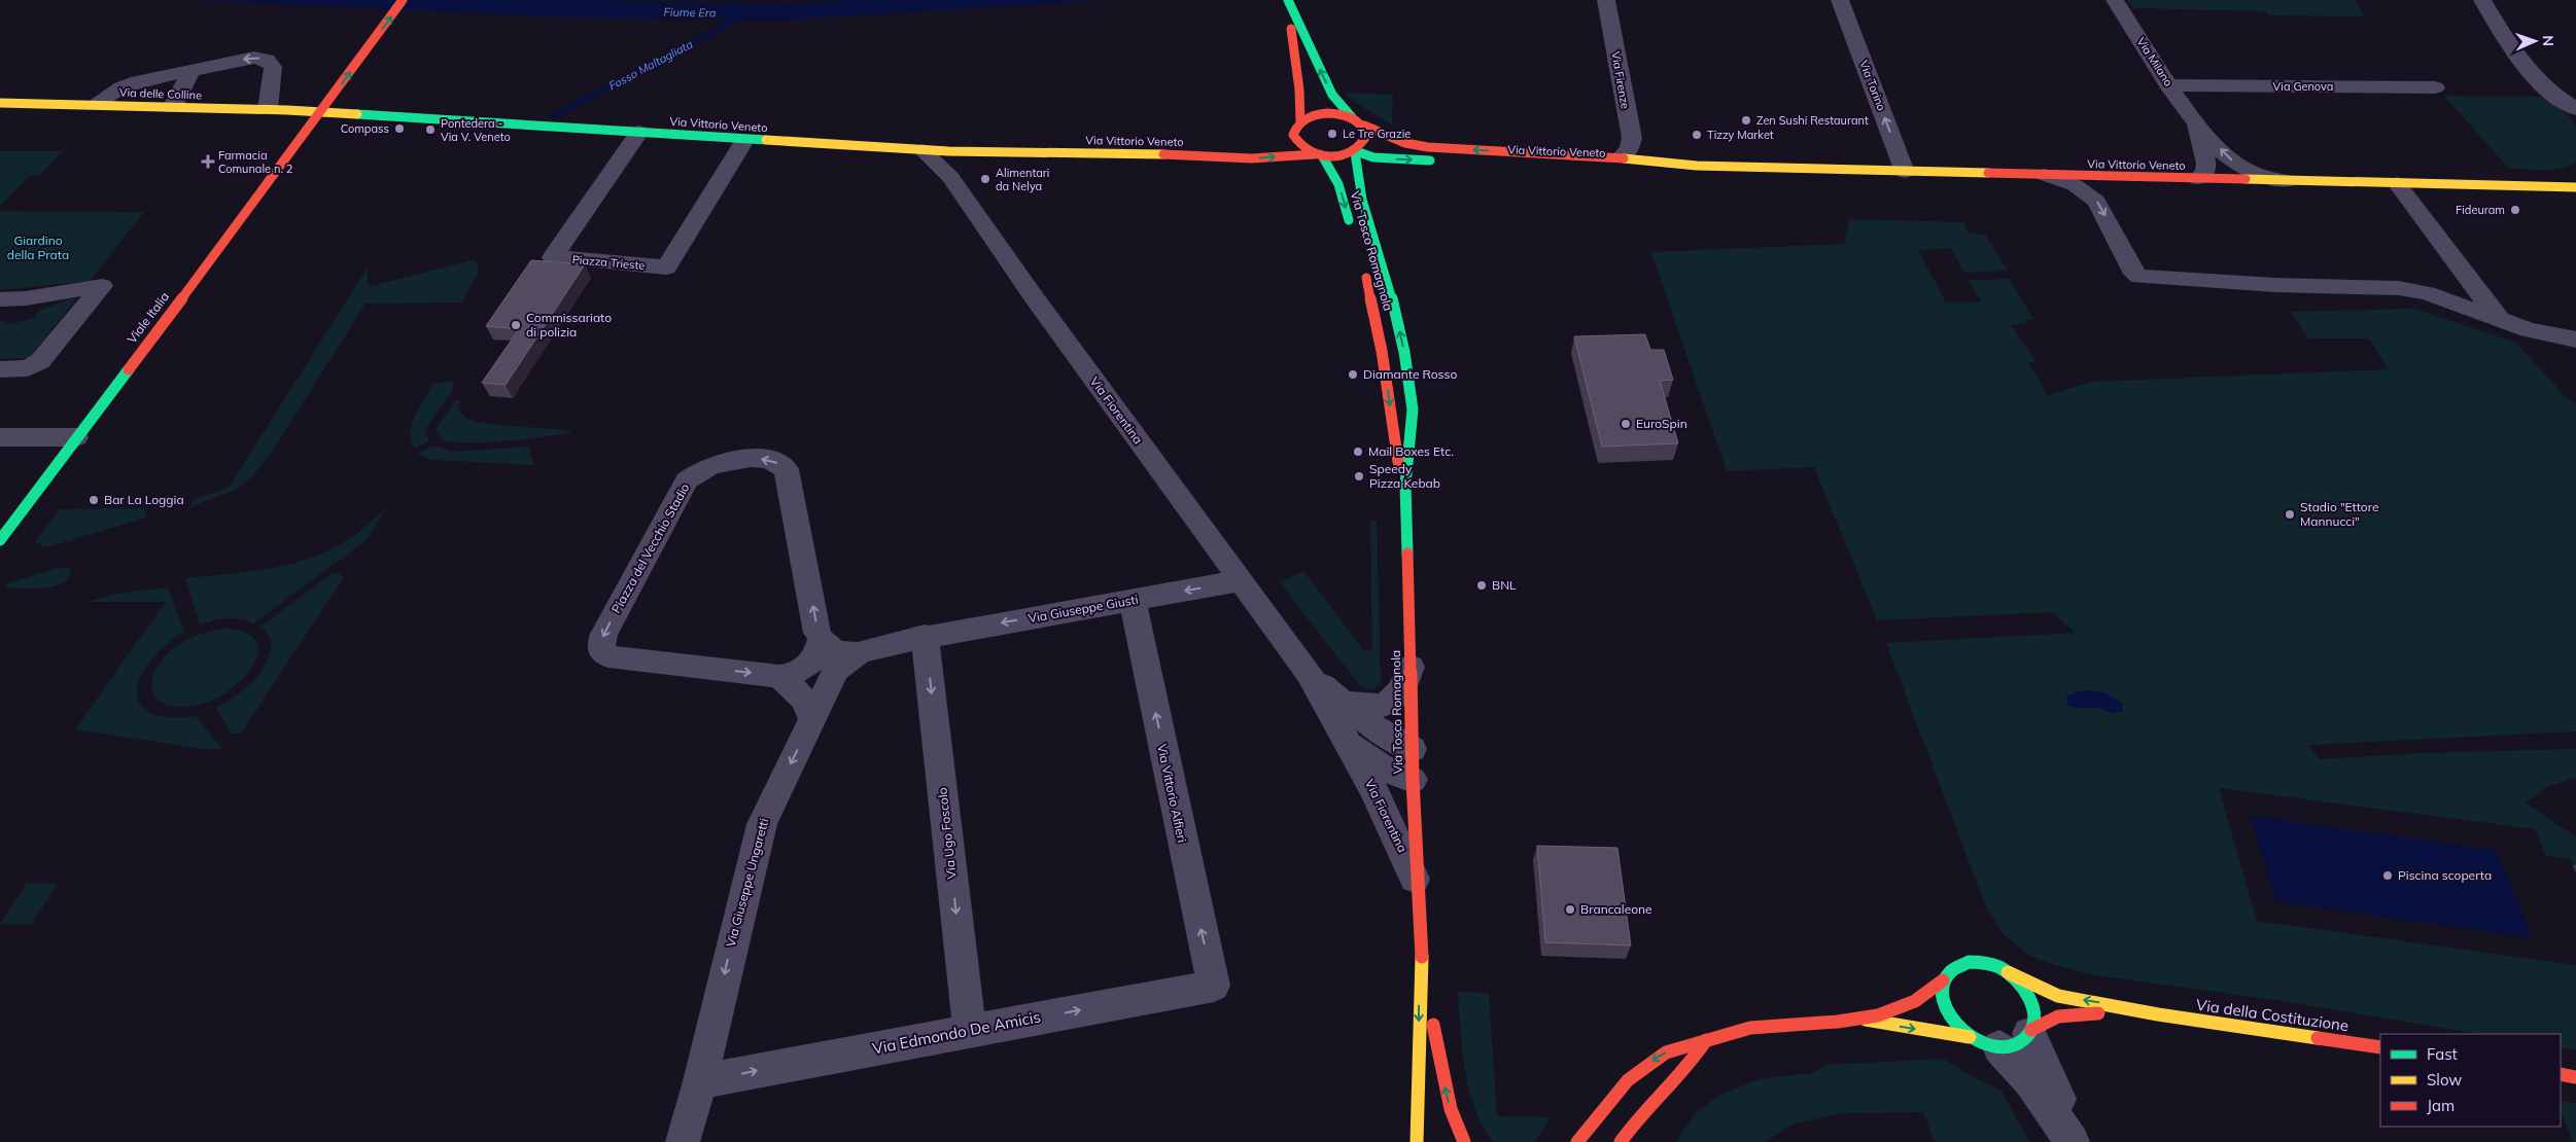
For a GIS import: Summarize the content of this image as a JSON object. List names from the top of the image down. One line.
{"streets":{"main road":["Via delle Colline","Via Vittorio Veneto","Via Tosco Romagnola","Viale Italia","Via della Costituzione"],"street":["Via Milano","Via Firenze","Via Torino","Via Genova","Piazza Trieste","Via Fiorentina","Piazza del Vecchio Stadio","Via Giuseppe Giusti","Via Vittorio Alfieri","Via Ugo Foscolo","Via Giuseppe Ungaretti","Via Edmondo De Amicis"]},"crossings":[["Via Milano","Via Genova"],["Via Milano","Via Vittorio Veneto"],["Via Firenze","Via Vittorio Veneto"],["Via Torino","Via Vittorio Veneto"],["Via delle Colline","Via Vittorio Veneto"],["Via delle Colline","Viale Italia"],["Via Vittorio Veneto","Via Tosco Romagnola"],["Via Vittorio Veneto","Piazza Trieste"],["Via Vittorio Veneto","Viale Italia"],["Via Vittorio Veneto","Via Fiorentina"],["Via Tosco Romagnola","Via Fiorentina"],["Via Fiorentina","Via Giuseppe Giusti"],["Via Giuseppe Giusti","Via Vittorio Alfieri"],["Via Giuseppe Giusti","Via Ugo Foscolo"],["Via Giuseppe Giusti","Via Giuseppe Ungaretti"],["Via Vittorio Alfieri","Via Edmondo De Amicis"],["Via Ugo Foscolo","Via Giuseppe Ungaretti"],["Via Ugo Foscolo","Via Edmondo De Amicis"],["Via Giuseppe Ungaretti","Via Edmondo De Amicis"]],"one_way":["Via Torino","Via Giuseppe Giusti","Via Vittorio Alfieri","Via Ugo Foscolo","Via Giuseppe Ungaretti","Via Edmondo De Amicis"],"water":["Fiume Era","Fosso Maltagliata"],"parks":["Giardino della Prata"],"places":{"other":["Zen Sushi Restaurant","Compass","Pontedera - Via V. Veneto","Le Tre Grazie","Tizzy Market","Alimentari da Nelya","Fideuram","Commissariato di polizia","Diamante Rosso","EuroSpin","Mail Boxes Etc.","Speedy Pizza Kebab","Bar La Loggia","Stadio \"Ettore Mannucci\"","BNL","Piscina scoperta","Brancaleone"],"health":["Farmacia Comunale n. 2"]},"legend":["Fast","Slow","Jam"],"north":"right"}
